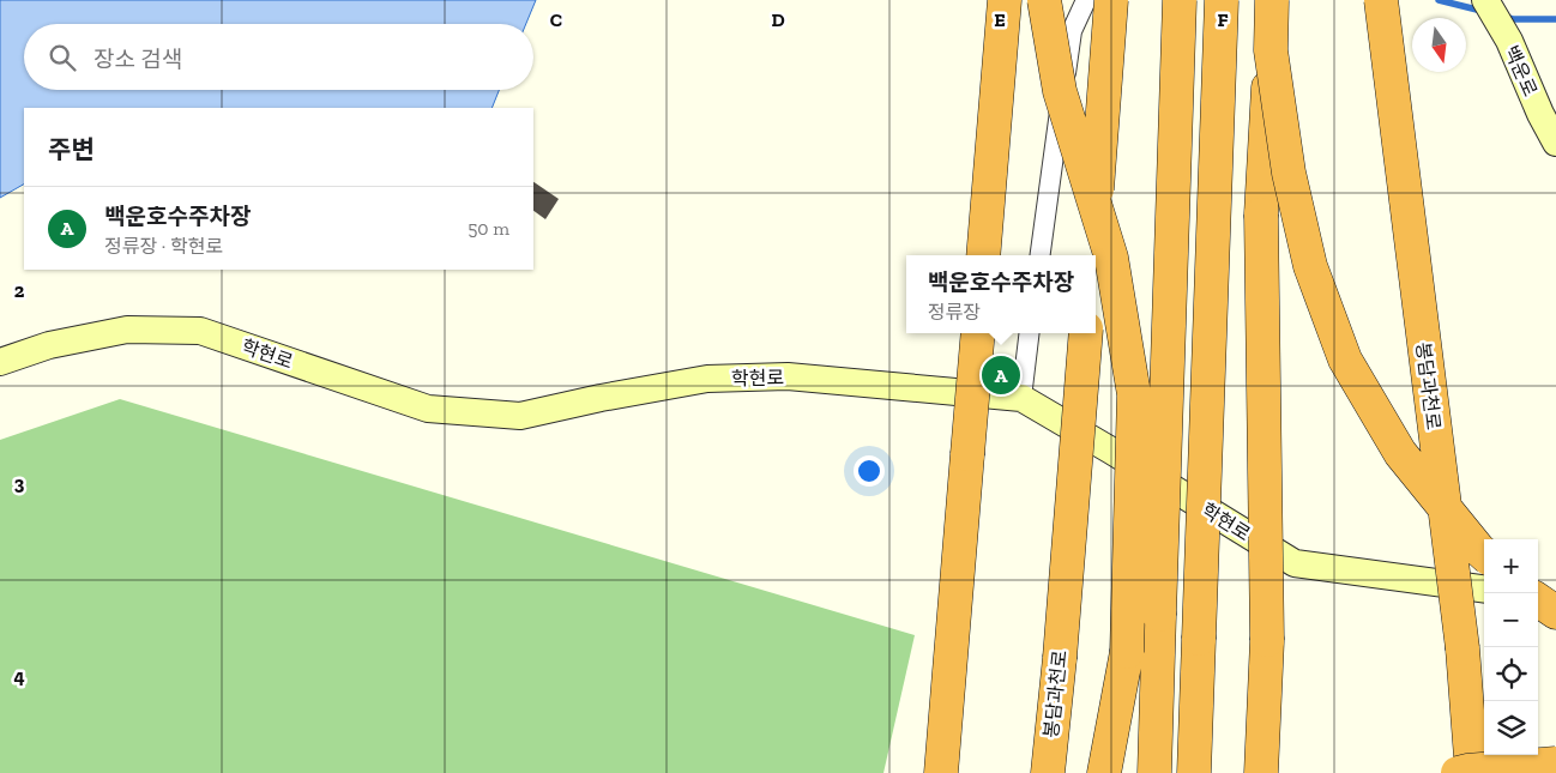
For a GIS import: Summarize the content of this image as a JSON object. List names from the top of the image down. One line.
{"streets":{"highway":["봉담과천로"],"street":["백운로","학현로"]},"north":"bottom","page":{"search":"장소 검색","heading":"주변","list":[{"mark":"A","name":"백운호수주차장","note":"정류장 · 학현로","value":"50 m"}],"popup":["백운호수주차장","정류장"],"pins":"A","map_buttons":["+","−"]},"grid":{"columns":["C","D","E","F"],"rows":["2","3","4"]}}
